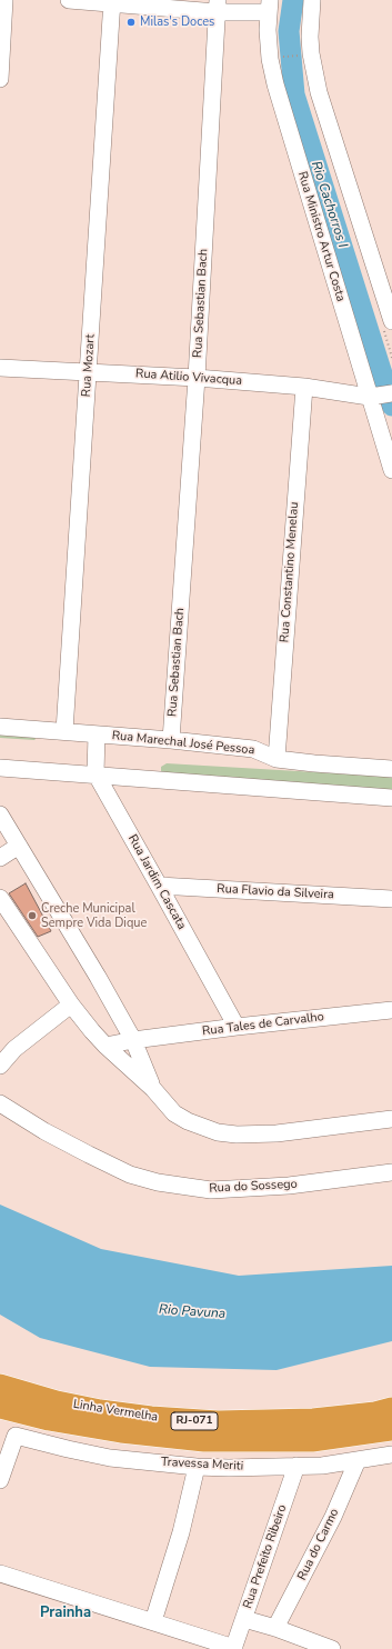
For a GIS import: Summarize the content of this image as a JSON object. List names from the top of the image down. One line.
{"streets":{"highway":["Linha Vermelha","RJ-071"],"street":["Rua Ministro Artur Costa","Rua Sebastian Bach","Rua Mozart","Rua Atilio Vivacqua","Rua Constantino Menelau","Rua Marechal José Pessoa","Rua Jardim Cascata","Rua Flavio da Silveira","Rua Tales de Carvalho","Rua do Sossego","Travessa Meriti","Rua do Carmo","Rua Prefeito Ribeiro"]},"crossings":[["Rua Ministro Artur Costa","Rua Atilio Vivacqua"],["Rua Sebastian Bach","Rua Atilio Vivacqua"],["Rua Sebastian Bach","Rua Marechal José Pessoa"],["Rua Mozart","Rua Atilio Vivacqua"],["Rua Mozart","Rua Marechal José Pessoa"],["Rua Atilio Vivacqua","Rua Constantino Menelau"],["Rua Constantino Menelau","Rua Marechal José Pessoa"],["Rua Jardim Cascata","Rua Flavio da Silveira"],["Rua Jardim Cascata","Rua Tales de Carvalho"],["Travessa Meriti","Rua do Carmo"],["Travessa Meriti","Rua Prefeito Ribeiro"]],"districts":["Prainha"],"water":["Rio Cachorros I","Rio Pavuna"],"places":["Milas's Doces","Creche Municipal Sempre Vida Dique"]}
